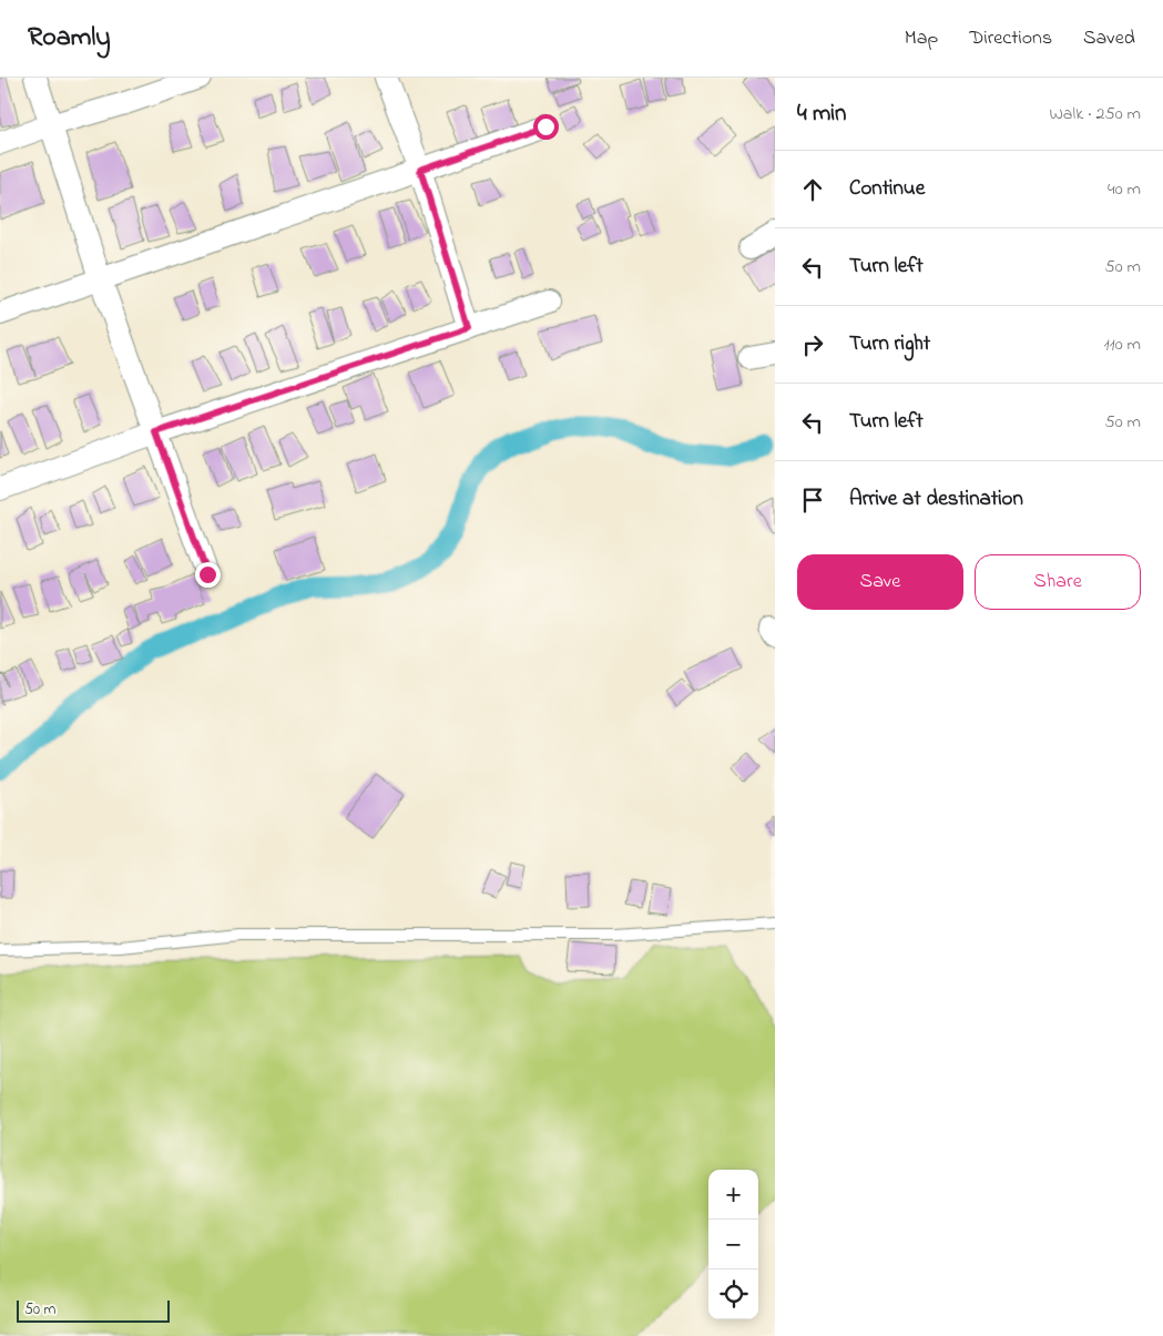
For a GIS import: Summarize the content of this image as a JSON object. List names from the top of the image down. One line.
{"scale_bar":"50 m","page":{"header":"Roamly","nav":["Map","Directions","Saved"],"heading":["4 min","Walk · 250 m"],"list":[["Continue","40 m"],["Turn left","50 m"],["Turn right","110 m"],["Turn left","50 m"],"Arrive at destination"],"buttons":["Save","Share"],"map_buttons":["+","−"],"scale":"50 m"}}
